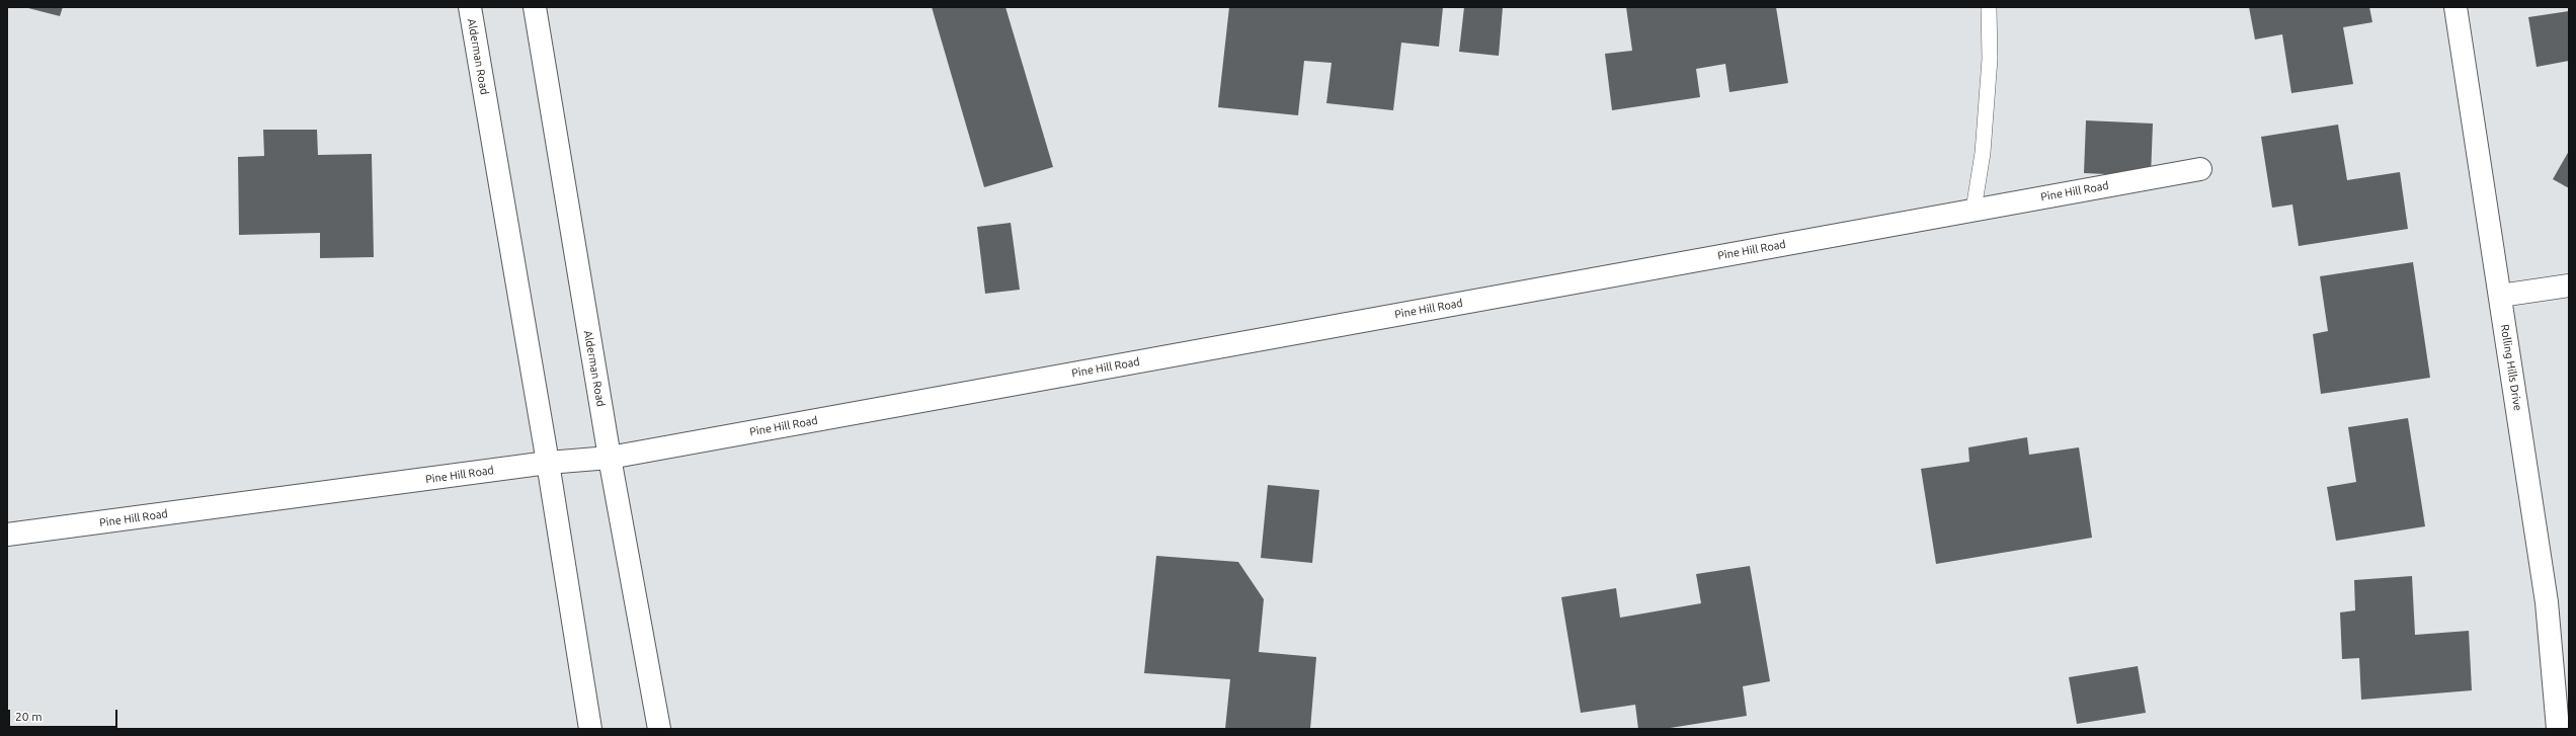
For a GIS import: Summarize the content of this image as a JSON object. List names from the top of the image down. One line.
{"streets":{"street":["Alderman Road","Pine Hill Road","Rolling Hills Drive"]},"crossings":[["Alderman Road","Pine Hill Road"]],"scale_bar":"20 m"}
